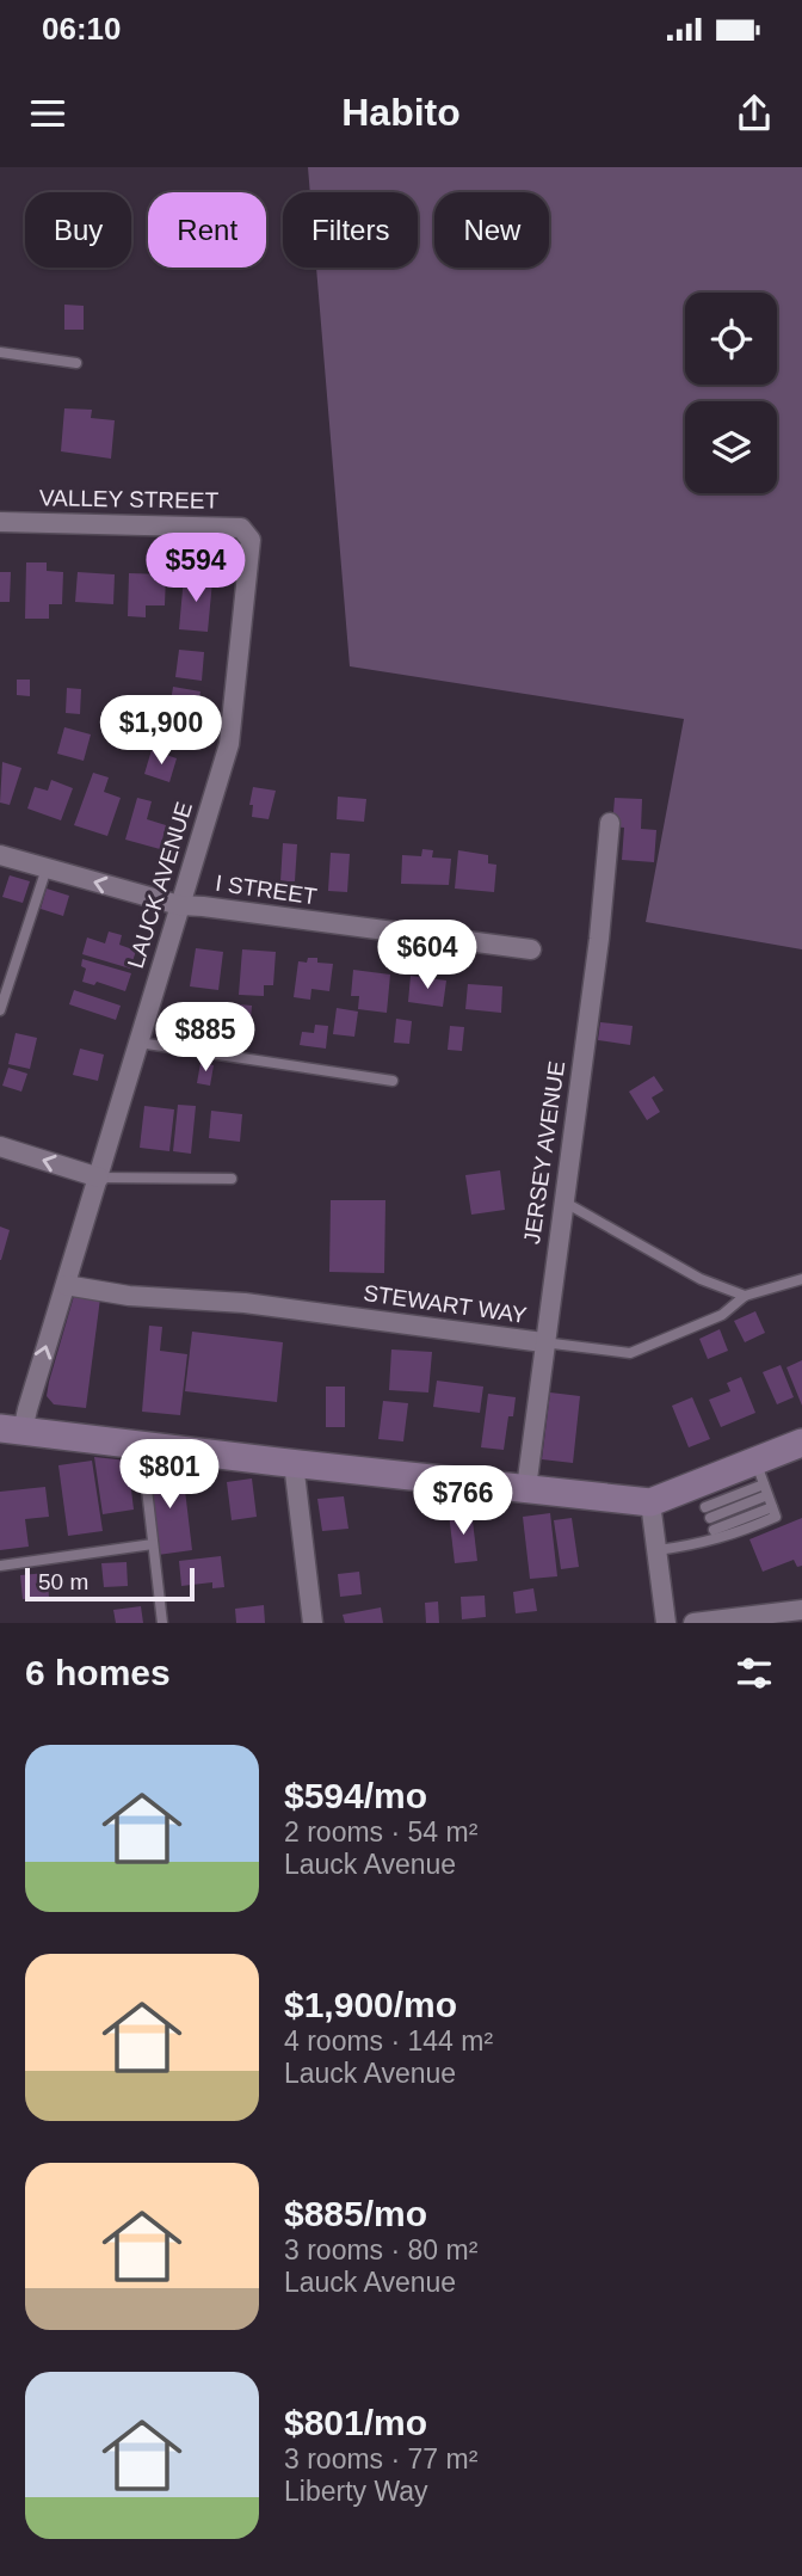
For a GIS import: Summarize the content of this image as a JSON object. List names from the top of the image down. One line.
{"streets":{"street":["VALLEY STREET","LAUCK AVENUE","I STREET","JERSEY AVENUE","STEWART WAY"]},"crossings":[["VALLEY STREET","LAUCK AVENUE"],["LAUCK AVENUE","I STREET"],["LAUCK AVENUE","STEWART WAY"],["JERSEY AVENUE","STEWART WAY"]],"scale_bar":"50 m","page":{"status":"06:10","header":"Habito","chip":["Buy","Rent","Filters","New"],"price":["$594","$1,900","$604","$885","$801","$766"],"scale":"50 m","heading":"6 homes","list":[{"name":"$594/mo","note":"2 rooms · 54 m² · Lauck Avenue"},{"name":"$1,900/mo","note":"4 rooms · 144 m² · Lauck Avenue"},{"name":"$885/mo","note":"3 rooms · 80 m² · Lauck Avenue"},{"name":"$801/mo","note":"3 rooms · 77 m² · Liberty Way"}]}}
